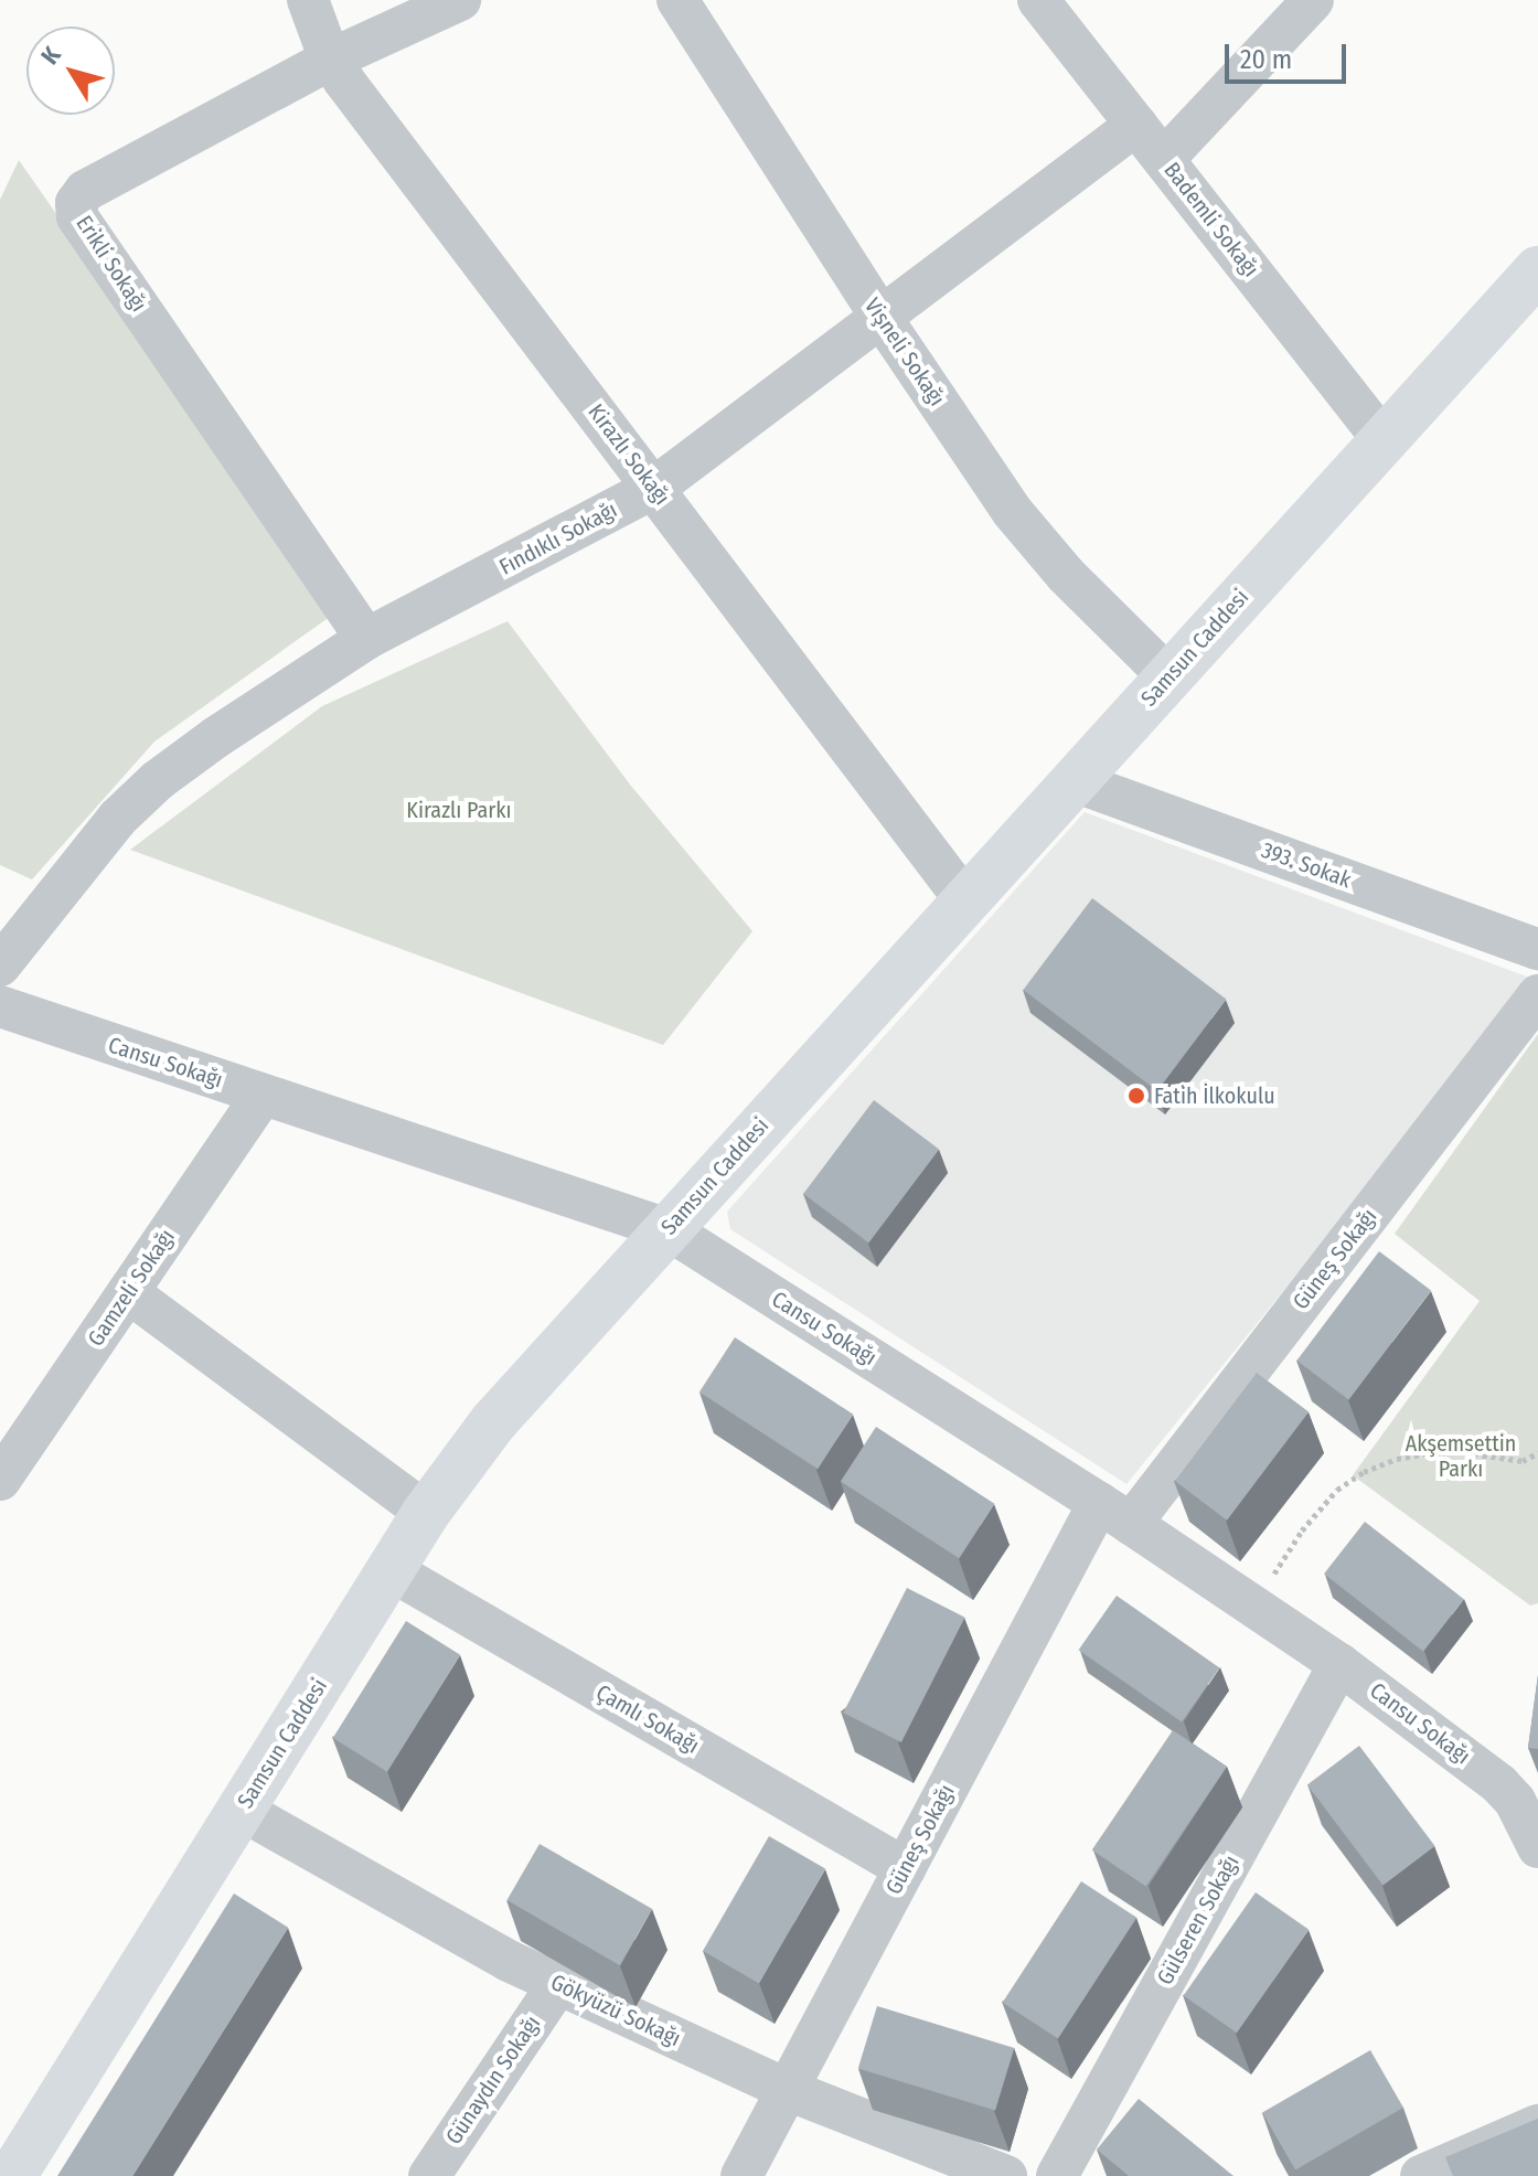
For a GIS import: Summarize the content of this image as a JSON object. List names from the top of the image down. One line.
{"streets":{"street":["Bademli Sokağı","Erikli Sokağı","Vişneli Sokağı","Kirazlı Sokağı","Fındıklı Sokağı","Samsun Caddesi","393. Sokak","Cansu Sokağı","Güneş Sokağı","Gamzeli Sokağı","Çamlı Sokağı","Gülseren Sokağı","Gökyüzü Sokağı","Günaydın Sokağı"]},"crossings":[["Bademli Sokağı","Fındıklı Sokağı"],["Bademli Sokağı","Samsun Caddesi"],["Erikli Sokağı","Kirazlı Sokağı"],["Erikli Sokağı","Fındıklı Sokağı"],["Vişneli Sokağı","Fındıklı Sokağı"],["Vişneli Sokağı","Samsun Caddesi"],["Kirazlı Sokağı","Fındıklı Sokağı"],["Kirazlı Sokağı","Samsun Caddesi"],["Samsun Caddesi","393. Sokak"],["Samsun Caddesi","Cansu Sokağı"],["Samsun Caddesi","Çamlı Sokağı"],["Samsun Caddesi","Gökyüzü Sokağı"],["Cansu Sokağı","Güneş Sokağı"],["Cansu Sokağı","Gamzeli Sokağı"],["Cansu Sokağı","Gülseren Sokağı"],["Güneş Sokağı","Çamlı Sokağı"],["Güneş Sokağı","Gökyüzü Sokağı"],["Gökyüzü Sokağı","Günaydın Sokağı"]],"parks":["Kirazlı Parkı","Akşemsettin Parkı"],"places":["Fatih İlkokulu"],"scale_bar":"20 m","north":"top left"}
